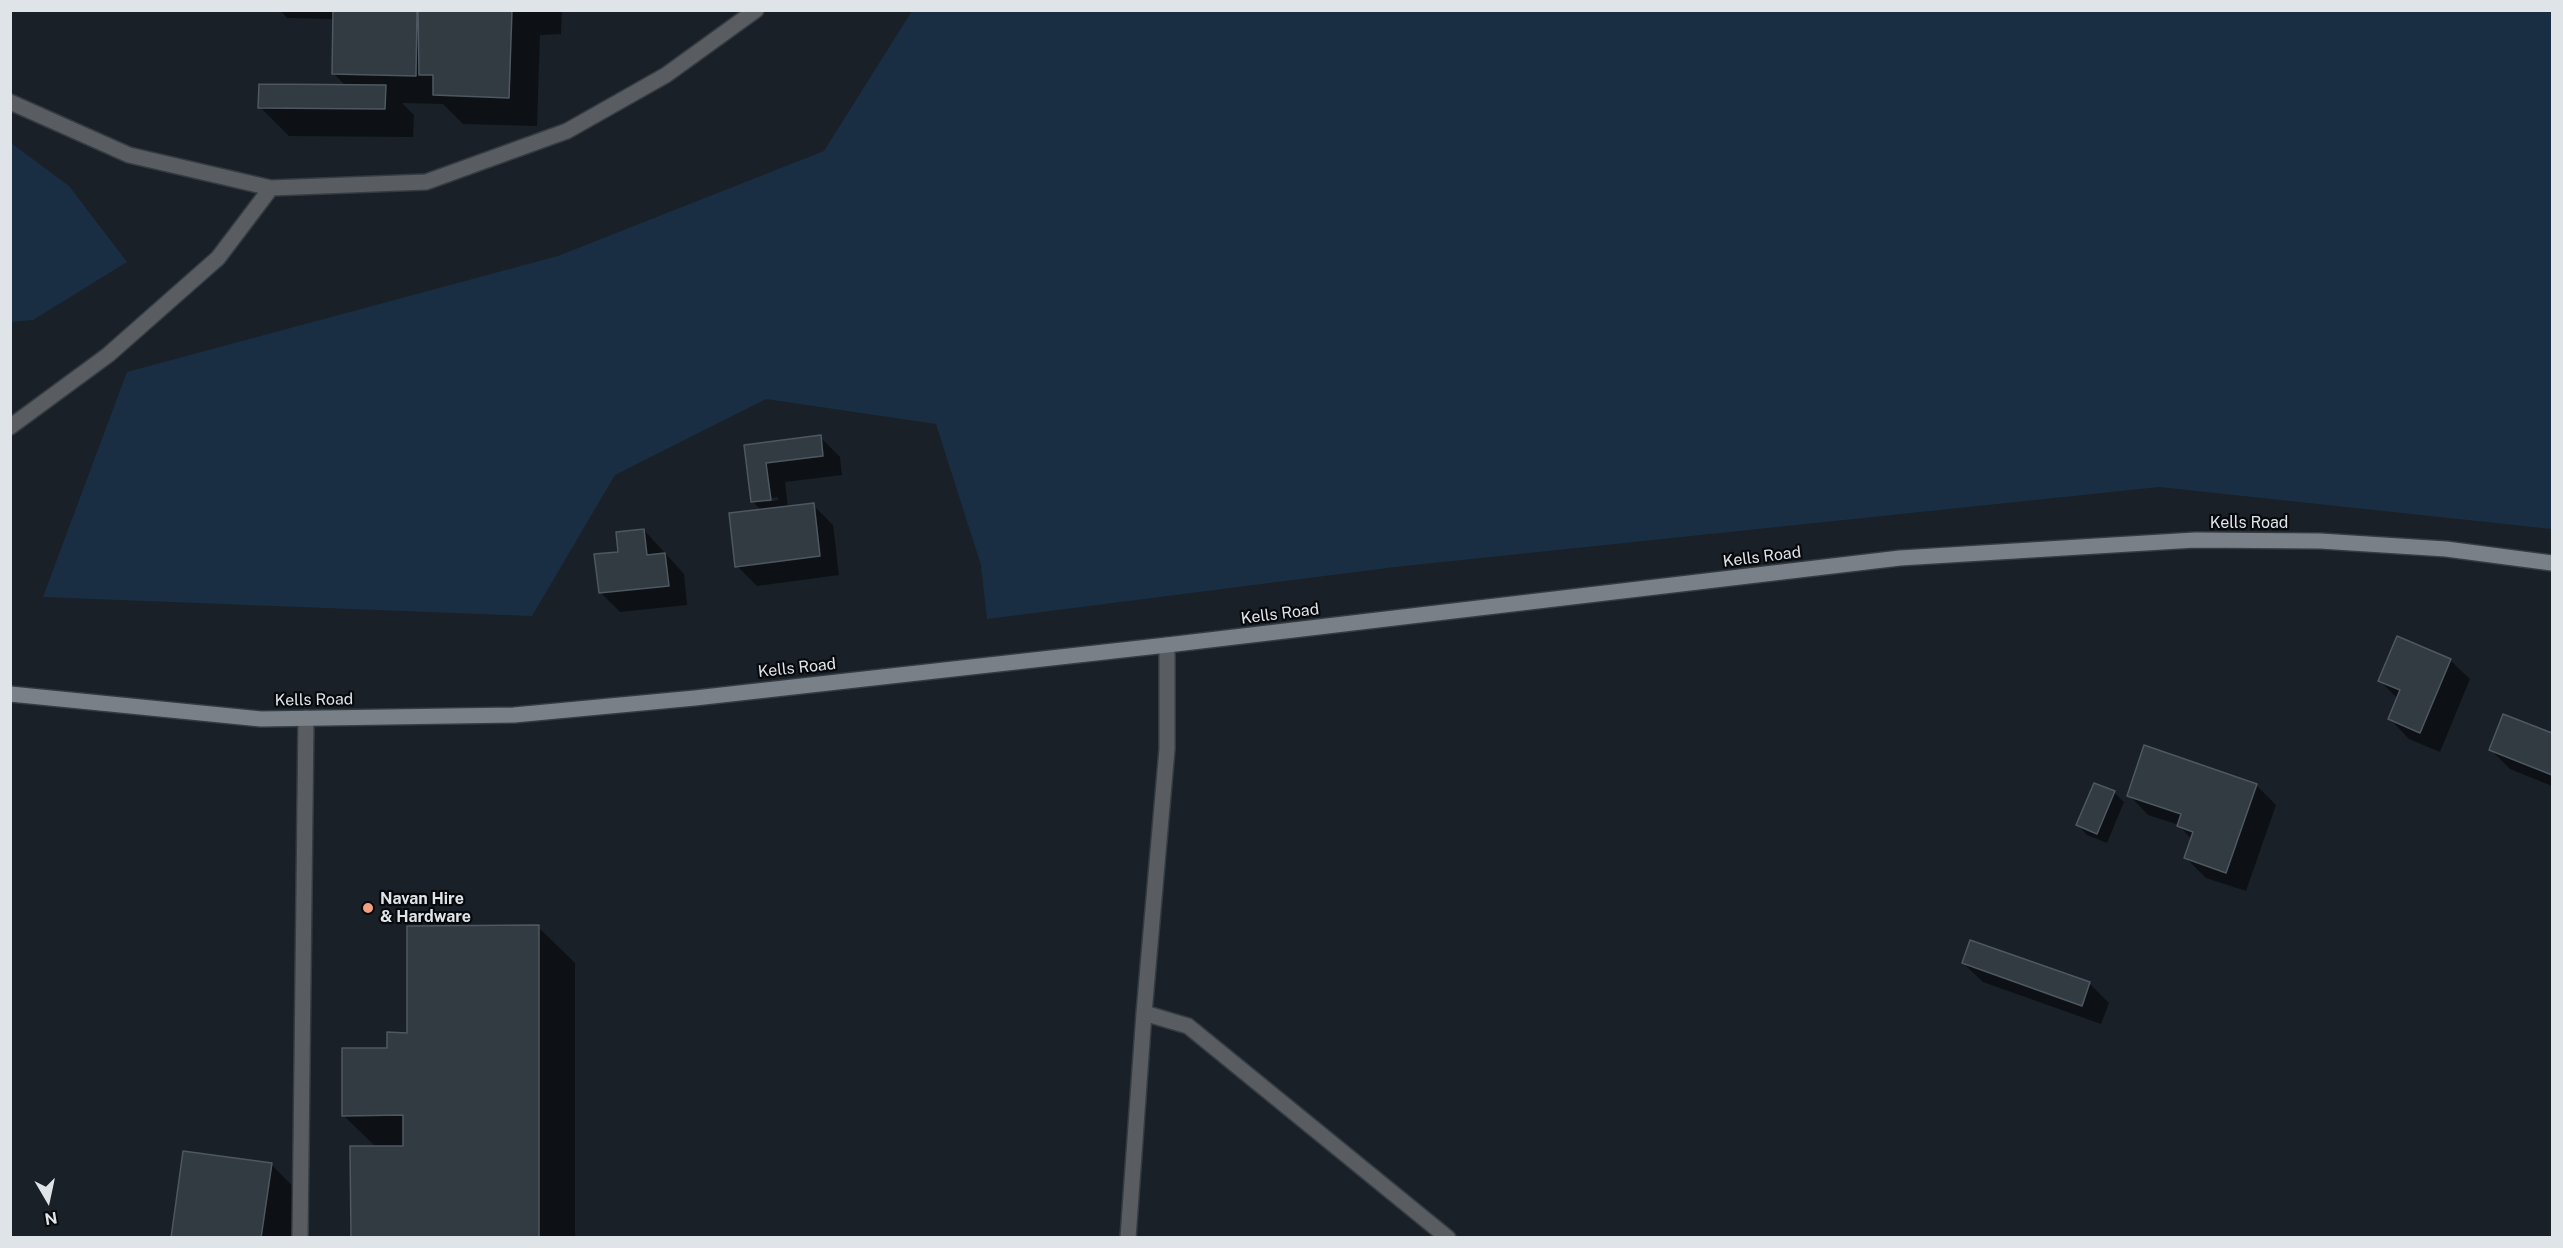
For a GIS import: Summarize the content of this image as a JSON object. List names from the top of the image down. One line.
{"streets":{"main road":["Kells Road"]},"places":["Navan Hire & Hardware"],"north":"bottom"}
